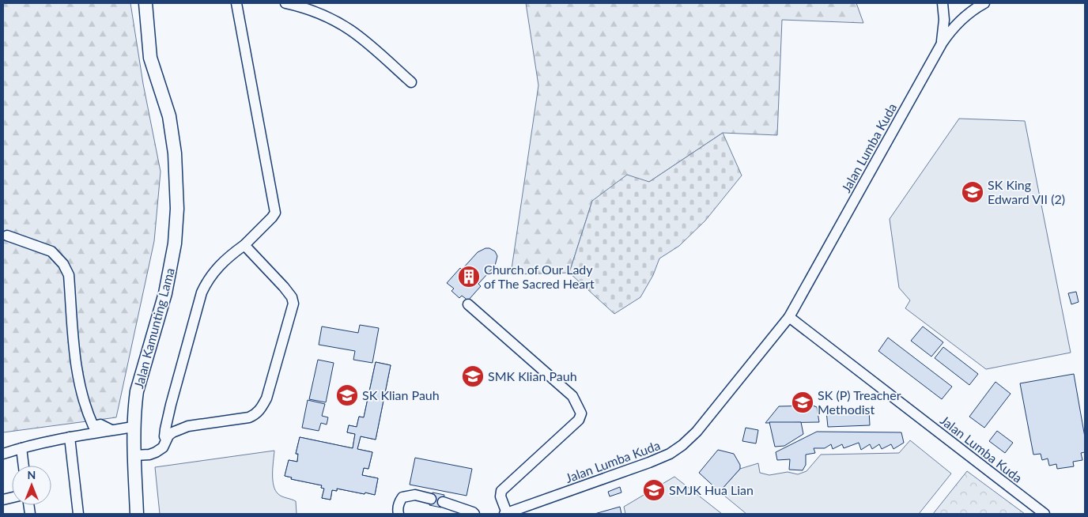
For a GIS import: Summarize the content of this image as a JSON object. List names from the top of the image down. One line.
{"streets":{"main road":["Jalan Kamunting Lama"],"street":["Jalan Lumba Kuda"]},"places":{"school or university":["SK King Edward VII (2)","SMK Klian Pauh","SK Klian Pauh","SK (P) Treacher Methodist","SMJK Hua Lian"],"building":["Church of Our Lady of The Sacred Heart"]},"north":"top"}
